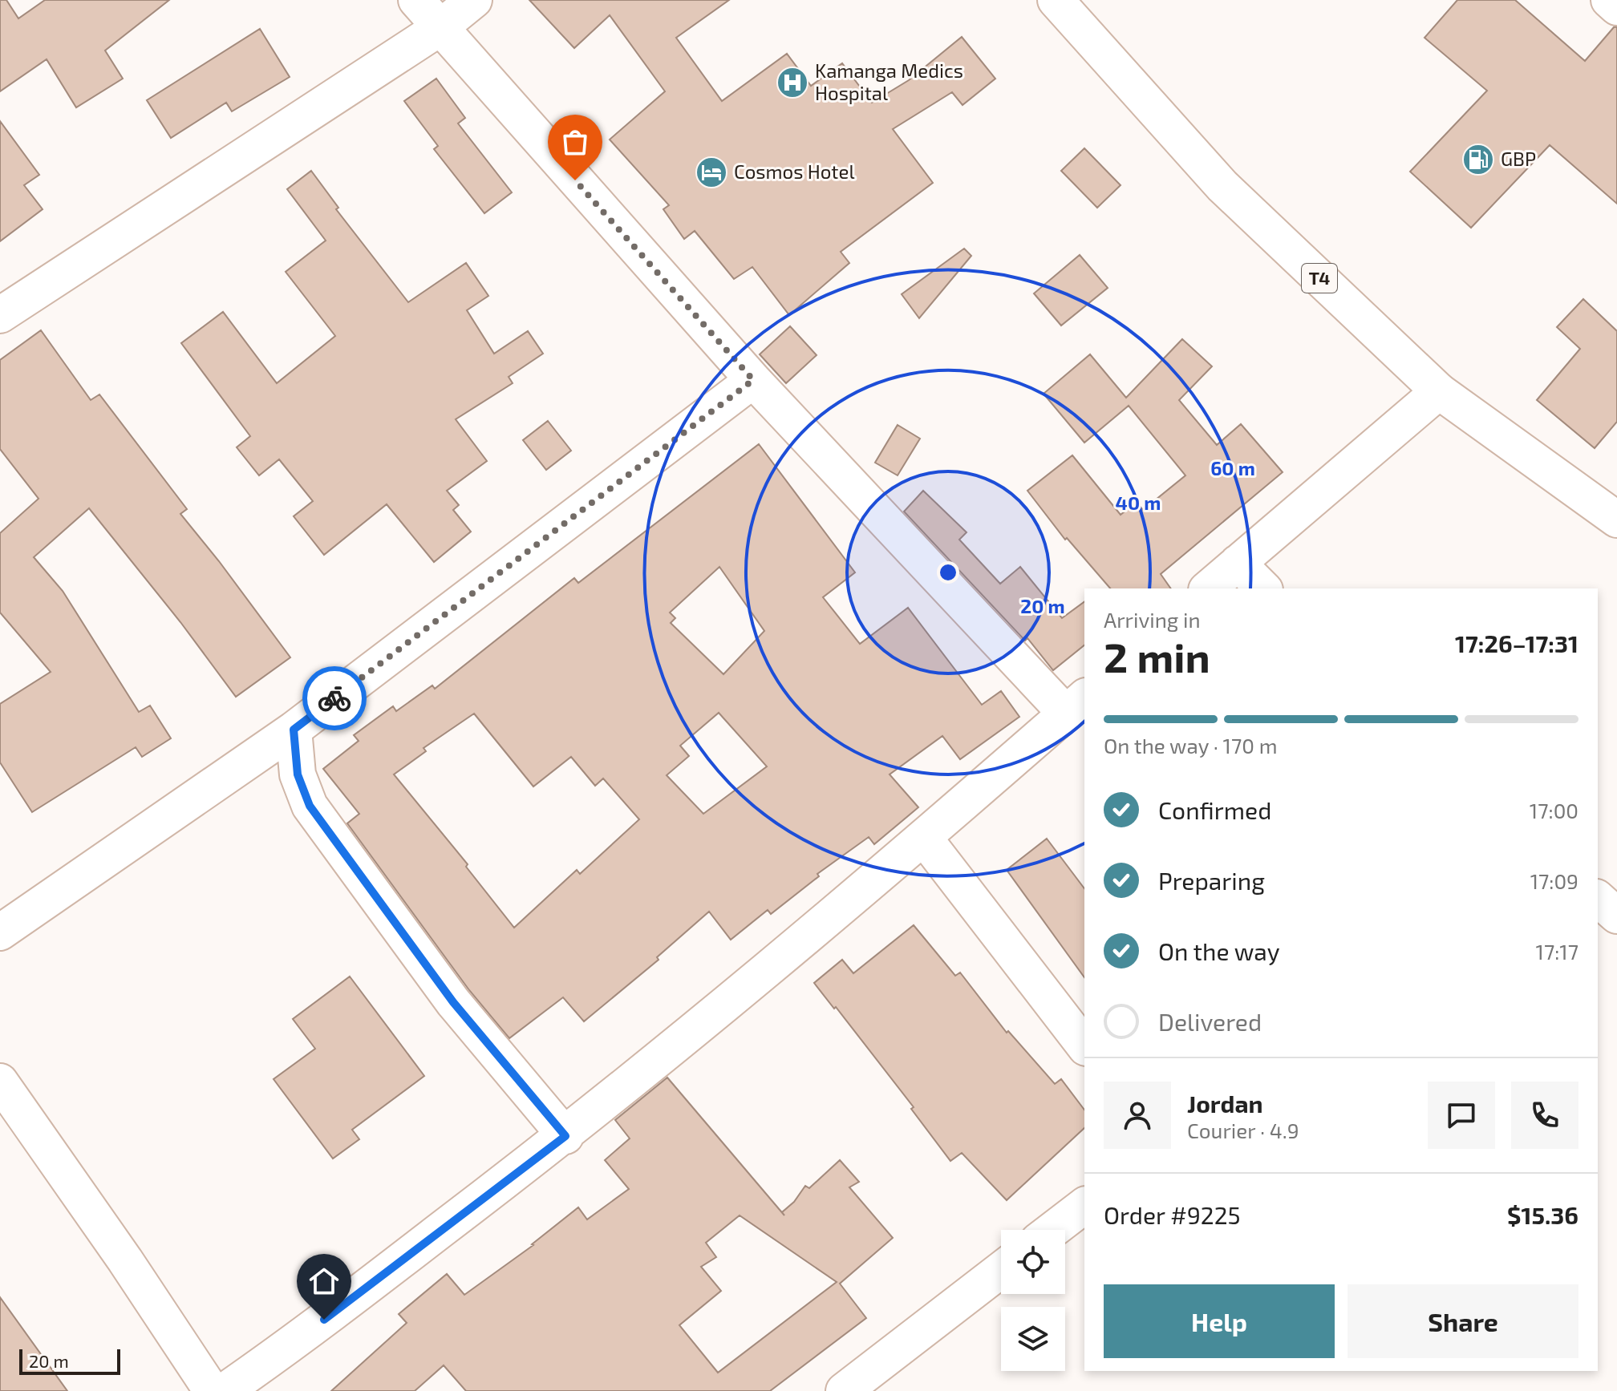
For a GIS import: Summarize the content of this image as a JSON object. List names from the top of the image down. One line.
{"streets":{"main road":["T4"]},"places":{"hospital":["Kamanga Medics Hospital"],"fuel station":["GBP"],"hotel":["Cosmos Hotel"]},"scale_bar":"20 m","page":{"heading":["2 min","Arriving in","17:26–17:31"],"panel":["Jordan","Courier · 4.9","Order #9225","$15.36"],"bar":"On the way · 170 m","list":[["Confirmed","17:00"],["Preparing","17:09"],["On the way","17:17"],"Delivered"],"buttons":["Help","Share"],"scale":"20 m"},"rings":["60 m","40 m","20 m"]}
